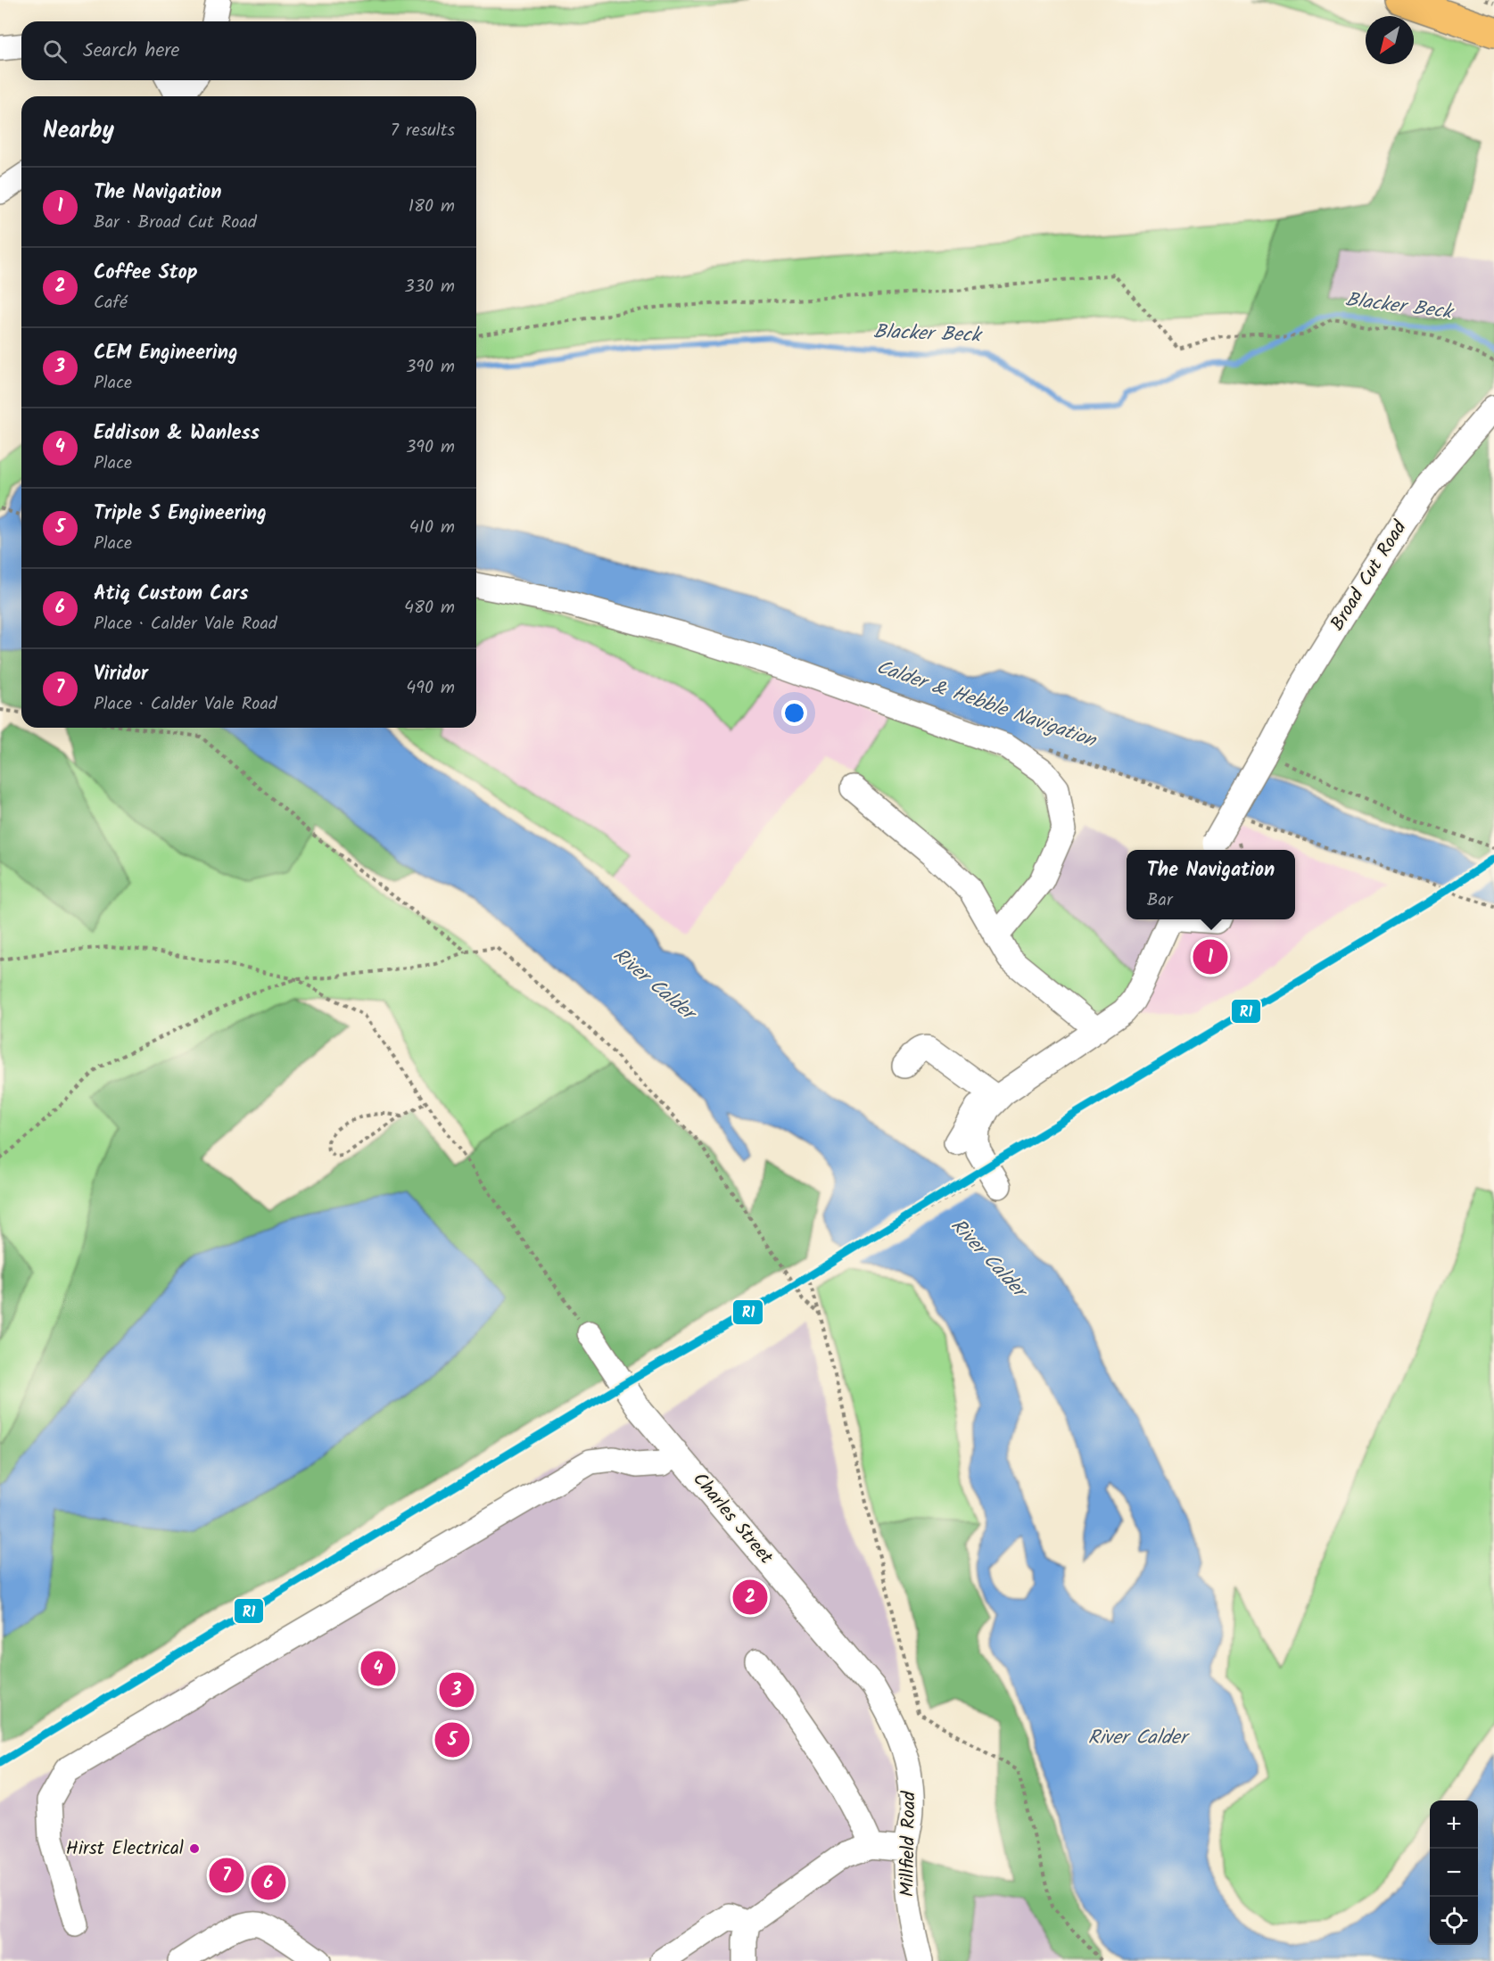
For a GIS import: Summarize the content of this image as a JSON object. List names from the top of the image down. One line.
{"streets":{"street":["Broad Cut Road","Charles Street","Millfield Road"]},"crossings":[["Charles Street","Millfield Road"]],"water":["Blacker Beck","Calder & Hebble Navigation","River Calder"],"places":["Hirst Electrical"],"lines":["transit line R1"],"north":"bottom left","page":{"search":"Search here","heading":["Nearby","7 results"],"list":[{"mark":"1","name":"The Navigation","note":"Bar · Broad Cut Road","value":"180 m"},{"mark":"2","name":"Coffee Stop","note":"Café","value":"330 m"},{"mark":"3","name":"CEM Engineering","note":"Place","value":"390 m"},{"mark":"4","name":"Eddison & Wanless","note":"Place","value":"390 m"},{"mark":"5","name":"Triple S Engineering","note":"Place","value":"410 m"},{"mark":"6","name":"Atiq Custom Cars","note":"Place · Calder Vale Road","value":"480 m"},{"mark":"7","name":"Viridor","note":"Place · Calder Vale Road","value":"490 m"}],"popup":["The Navigation","Bar"],"pins":["1","2","4","3","5","7","6"],"map_buttons":["+","−"]}}
